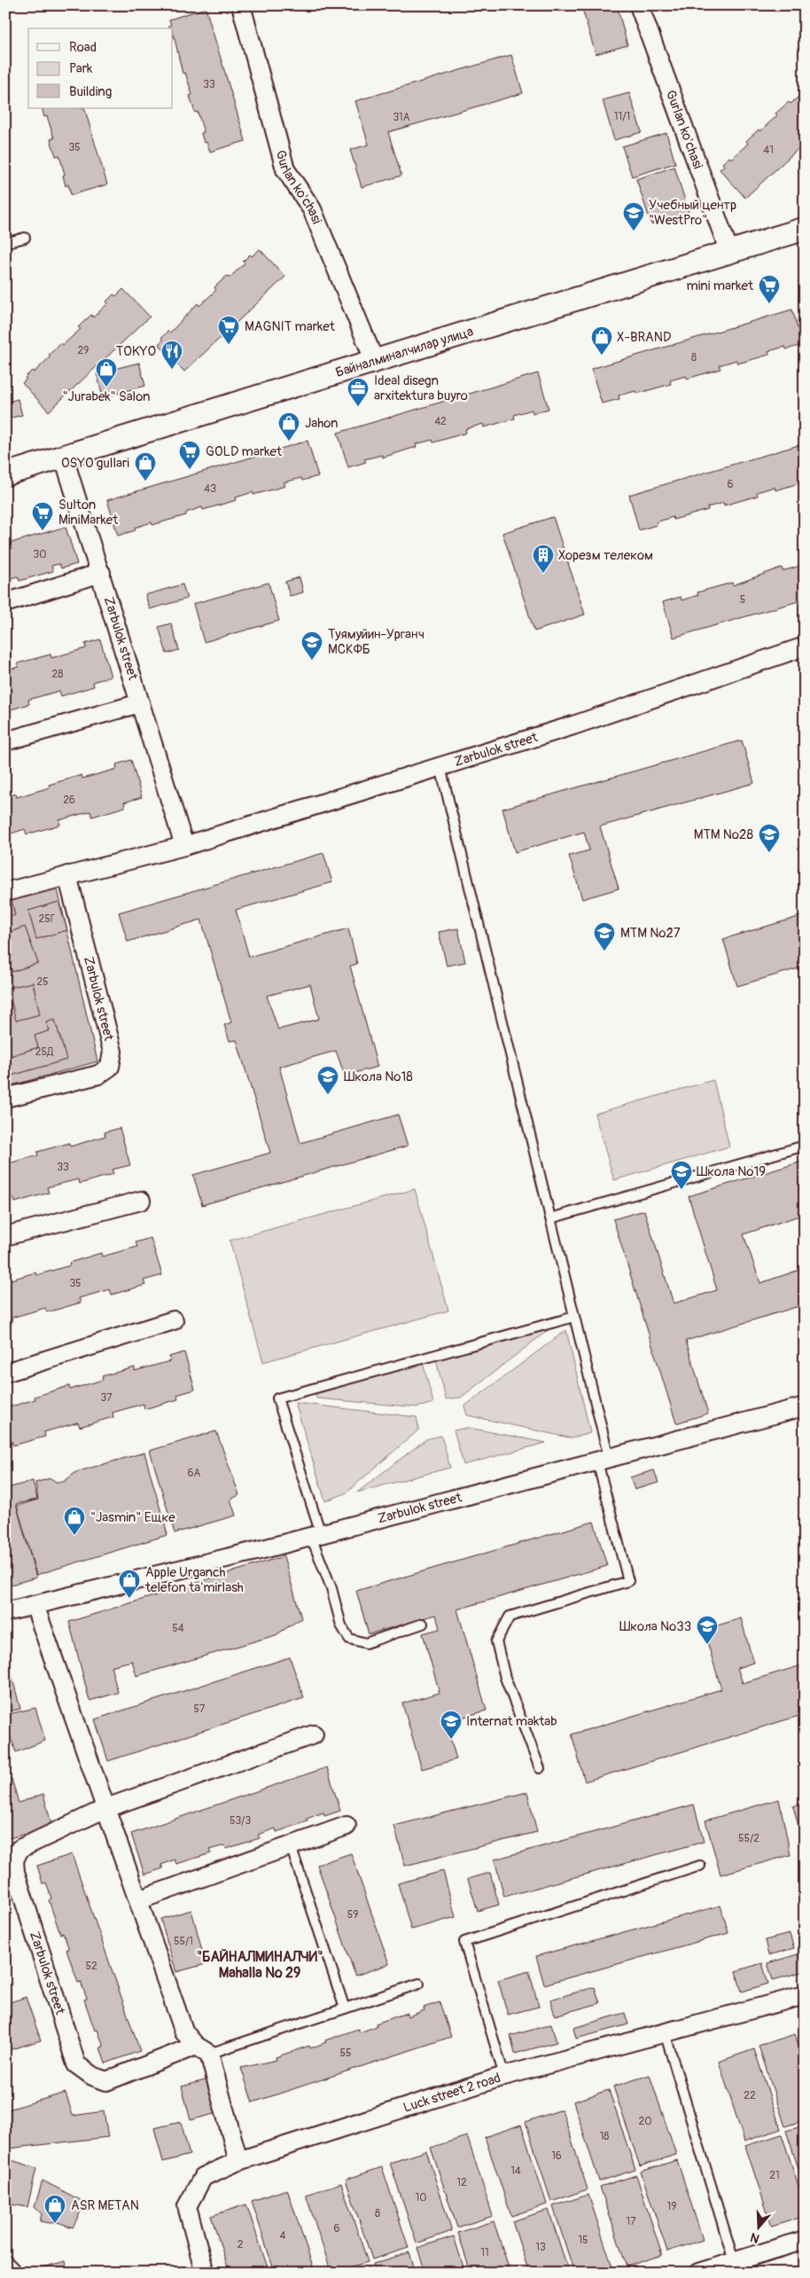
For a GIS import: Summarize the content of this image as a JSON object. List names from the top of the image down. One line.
{"streets":{"street":["Gurlan ko'chasi","Байналминалчилар улица","Zarbulok street","Luck street 2 road"]},"crossings":[["Gurlan ko'chasi","Байналминалчилар улица"],["Байналминалчилар улица","Zarbulok street"]],"districts":["\"БАЙНАЛМИНАЛЧИ\" Mahalla № 29"],"places":{"school or university":["Учебный центр \"WestPro\"","Туямуйин-Урганч МСКФБ","MTM №28","MTM №27","Школа №18","Школа №19","Школа №33","Internat maktab"],"supermarket":["mini market","MAGNIT market","GOLD market","Sulton MiniMarket"],"shop":["X-BRAND","\"Jurabek\" Salon","Jahon","OSYO gullari","\"Jasmin\" Ещке","Apple Urganch telefon ta'mirlash","ASR METAN"],"restaurant":["TOKYO"],"office":["Ideal disegn arxitektura buyro"],"building":["Хорезм телеком"]},"house_numbers":["33","11/1","31А","35","41","29","8","42","6","43","30","5","28","26","25Г","25","25Д","33","35","37","6A","54","57","53/3","55/2","59","55/1","52","55","22","20","18","16","14","21","12","10","19","8","17","6","4","15","2","13","11"],"legend":["Road","Park","Building"],"north":"bottom"}
